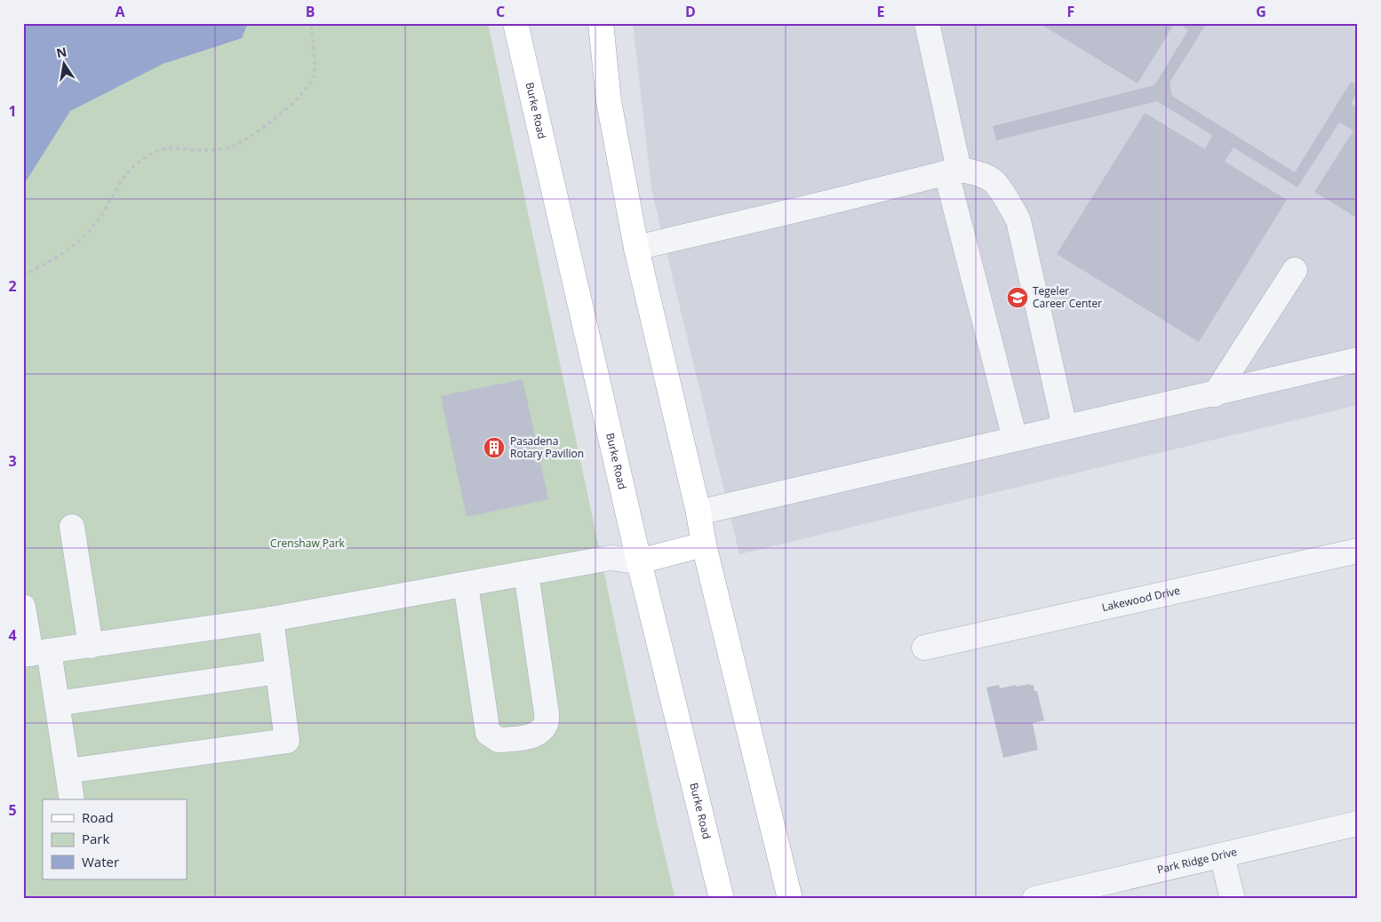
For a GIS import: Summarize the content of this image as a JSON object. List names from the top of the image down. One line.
{"streets":{"main road":["Burke Road"],"street":["Lakewood Drive","Park Ridge Drive"]},"parks":["Crenshaw Park"],"places":{"school or university":["Tegeler Career Center"],"building":["Pasadena Rotary Pavilion"]},"legend":["Road","Park","Water"],"north":"top","grid":{"columns":["A","B","C","D","E","F","G"],"rows":["1","2","3","4","5"]}}
